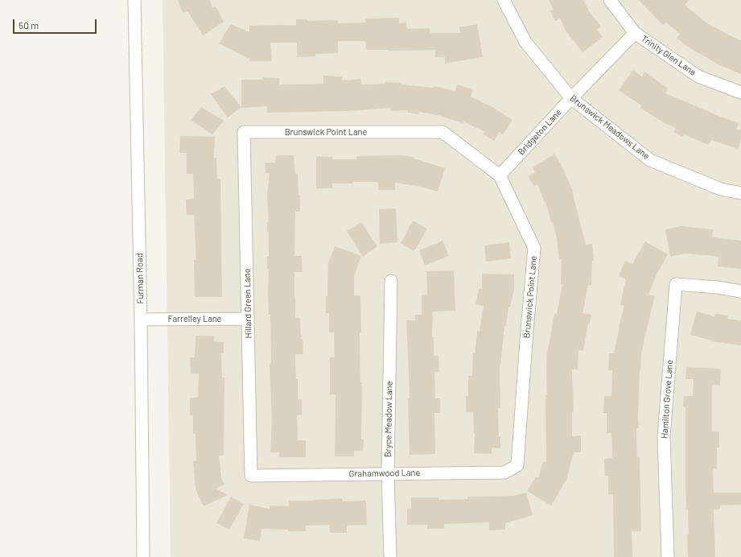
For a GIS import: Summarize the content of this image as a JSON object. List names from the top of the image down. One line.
{"streets":{"street":["Trinity Glen Lane","Brunswick Meadows Lane","Brunswick Point Lane","Bridgeton Lane","Furman Road","Hillard Green Lane","Farrelley Lane","Hamilton Grove Lane","Bryce Meadow Lane","Grahamwood Lane"]},"crossings":[["Trinity Glen Lane","Bridgeton Lane"],["Brunswick Meadows Lane","Bridgeton Lane"],["Brunswick Point Lane","Bridgeton Lane"],["Brunswick Point Lane","Hillard Green Lane"],["Brunswick Point Lane","Grahamwood Lane"],["Furman Road","Farrelley Lane"],["Hillard Green Lane","Farrelley Lane"],["Hillard Green Lane","Grahamwood Lane"],["Bryce Meadow Lane","Grahamwood Lane"]],"scale_bar":"50 m"}
